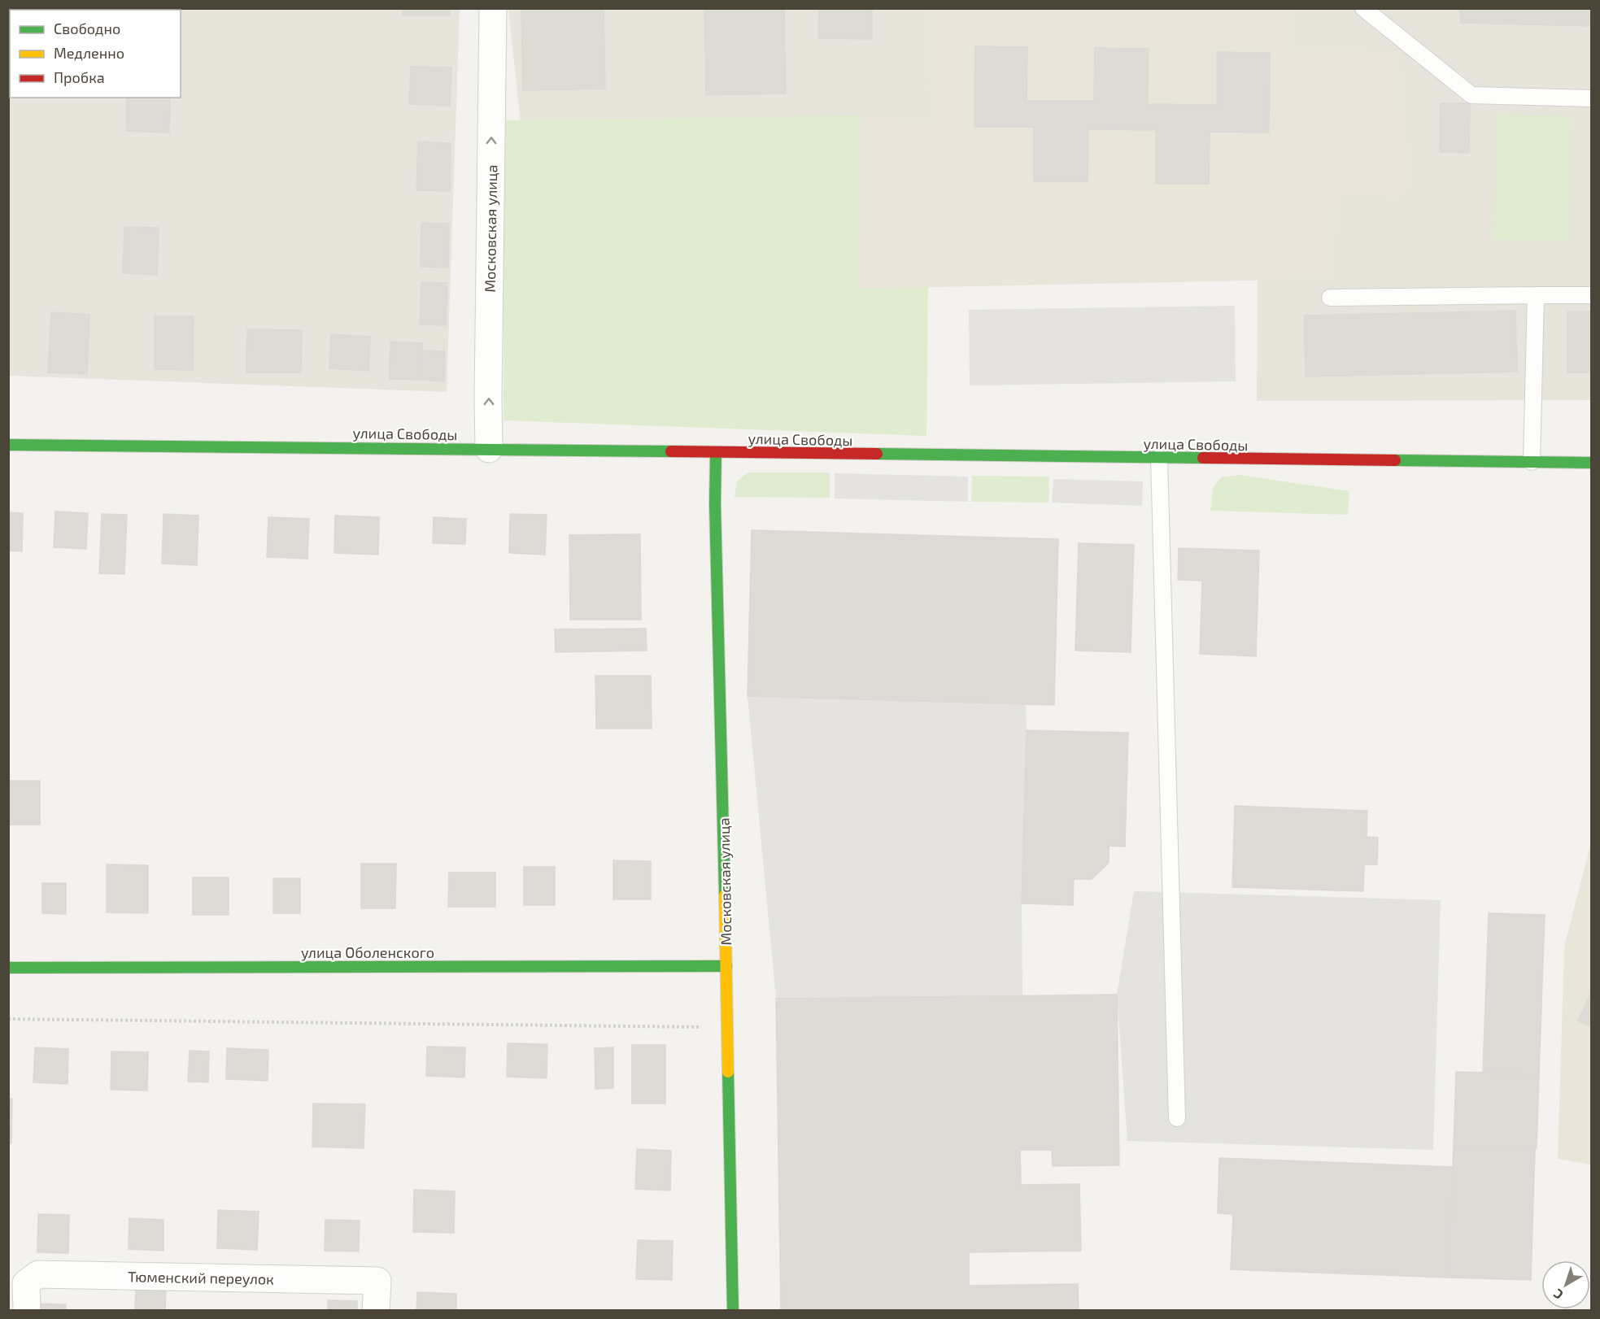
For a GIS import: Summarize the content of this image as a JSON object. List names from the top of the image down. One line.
{"streets":{"street":["Московская улица","улица Свободы","улица Оболенского","Тюменский переулок"]},"crossings":[["Московская улица","улица Свободы"],["Московская улица","улица Оболенского"]],"legend":["Свободно","Медленно","Пробка"],"north":"bottom left"}
